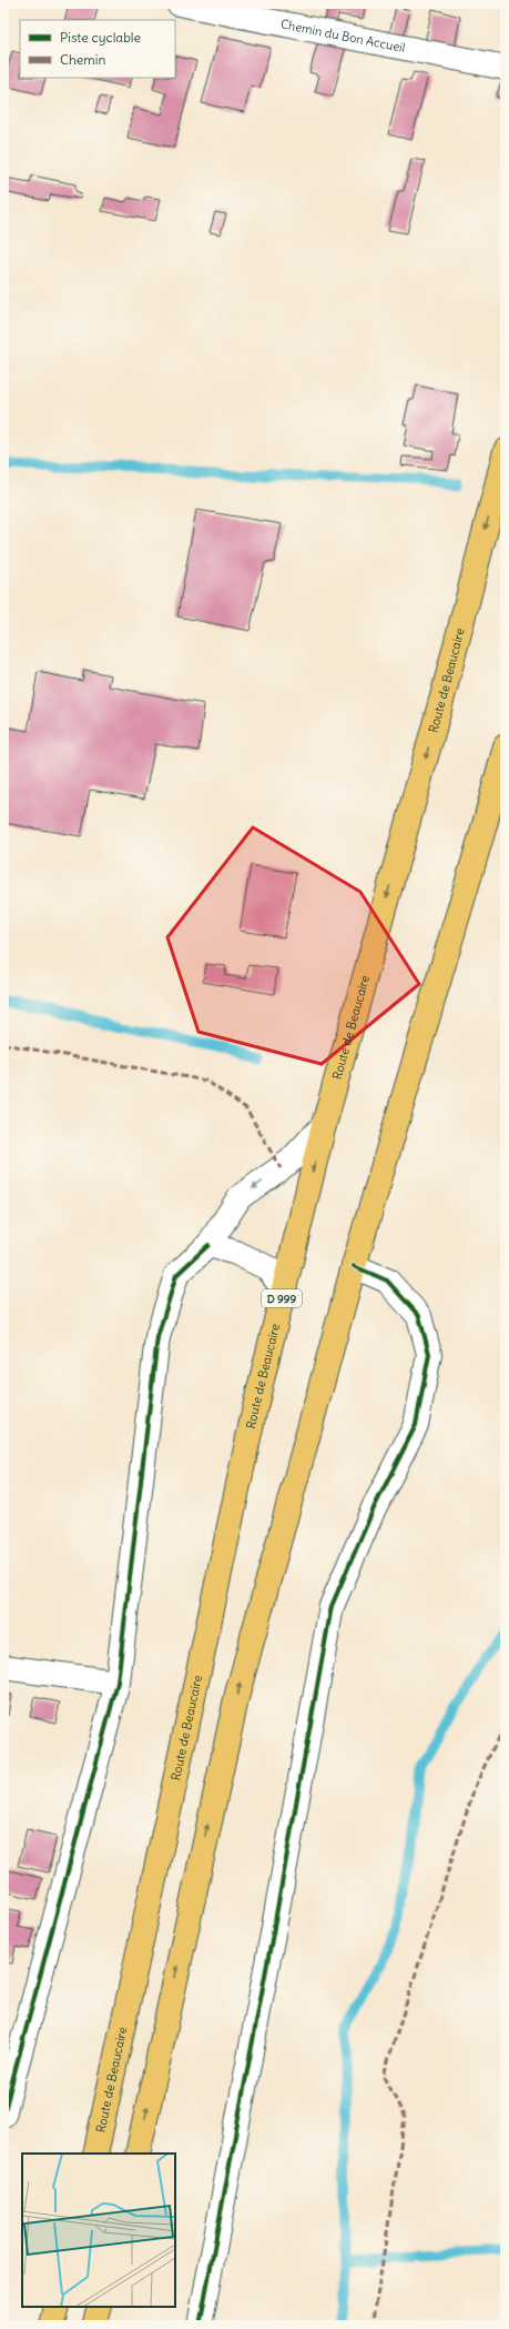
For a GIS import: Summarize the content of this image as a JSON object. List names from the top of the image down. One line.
{"streets":{"main road":["Route de Beaucaire","D 999"],"street":["Chemin du Bon Accueil"]},"legend":["Piste cyclable","Chemin"]}
